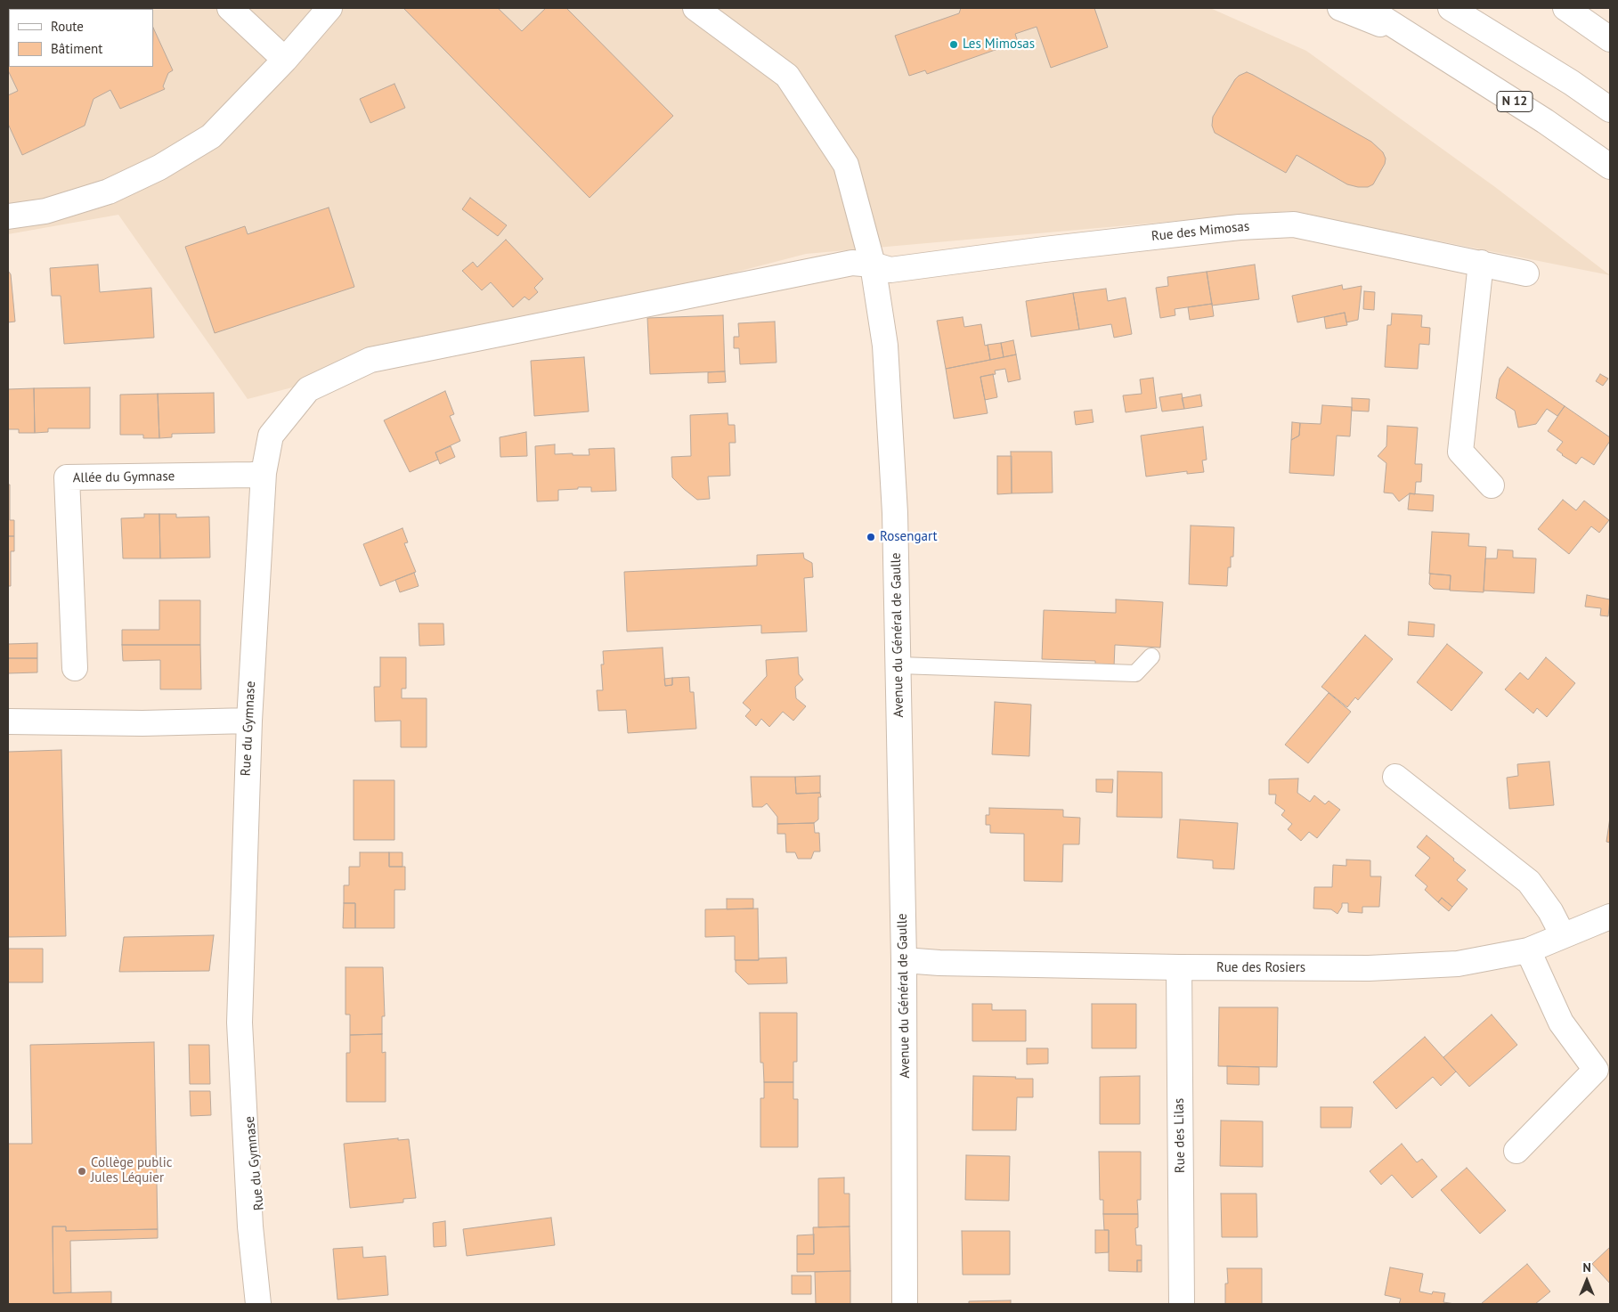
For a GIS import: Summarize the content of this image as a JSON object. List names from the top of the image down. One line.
{"streets":{"main road":["N 12","Rue des Mimosas","Allée du Gymnase","Avenue du Général de Gaulle","Rue du Gymnase","Rue des Rosiers","Rue des Lilas"]},"crossings":[["Rue des Mimosas","Avenue du Général de Gaulle"],["Rue des Mimosas","Rue du Gymnase"],["Allée du Gymnase","Rue du Gymnase"],["Avenue du Général de Gaulle","Rue des Rosiers"],["Rue des Rosiers","Rue des Lilas"]],"places":["Les Mimosas","Rosengart","Collège public Jules Léquier"],"legend":["Route","Bâtiment"],"north":"top"}
